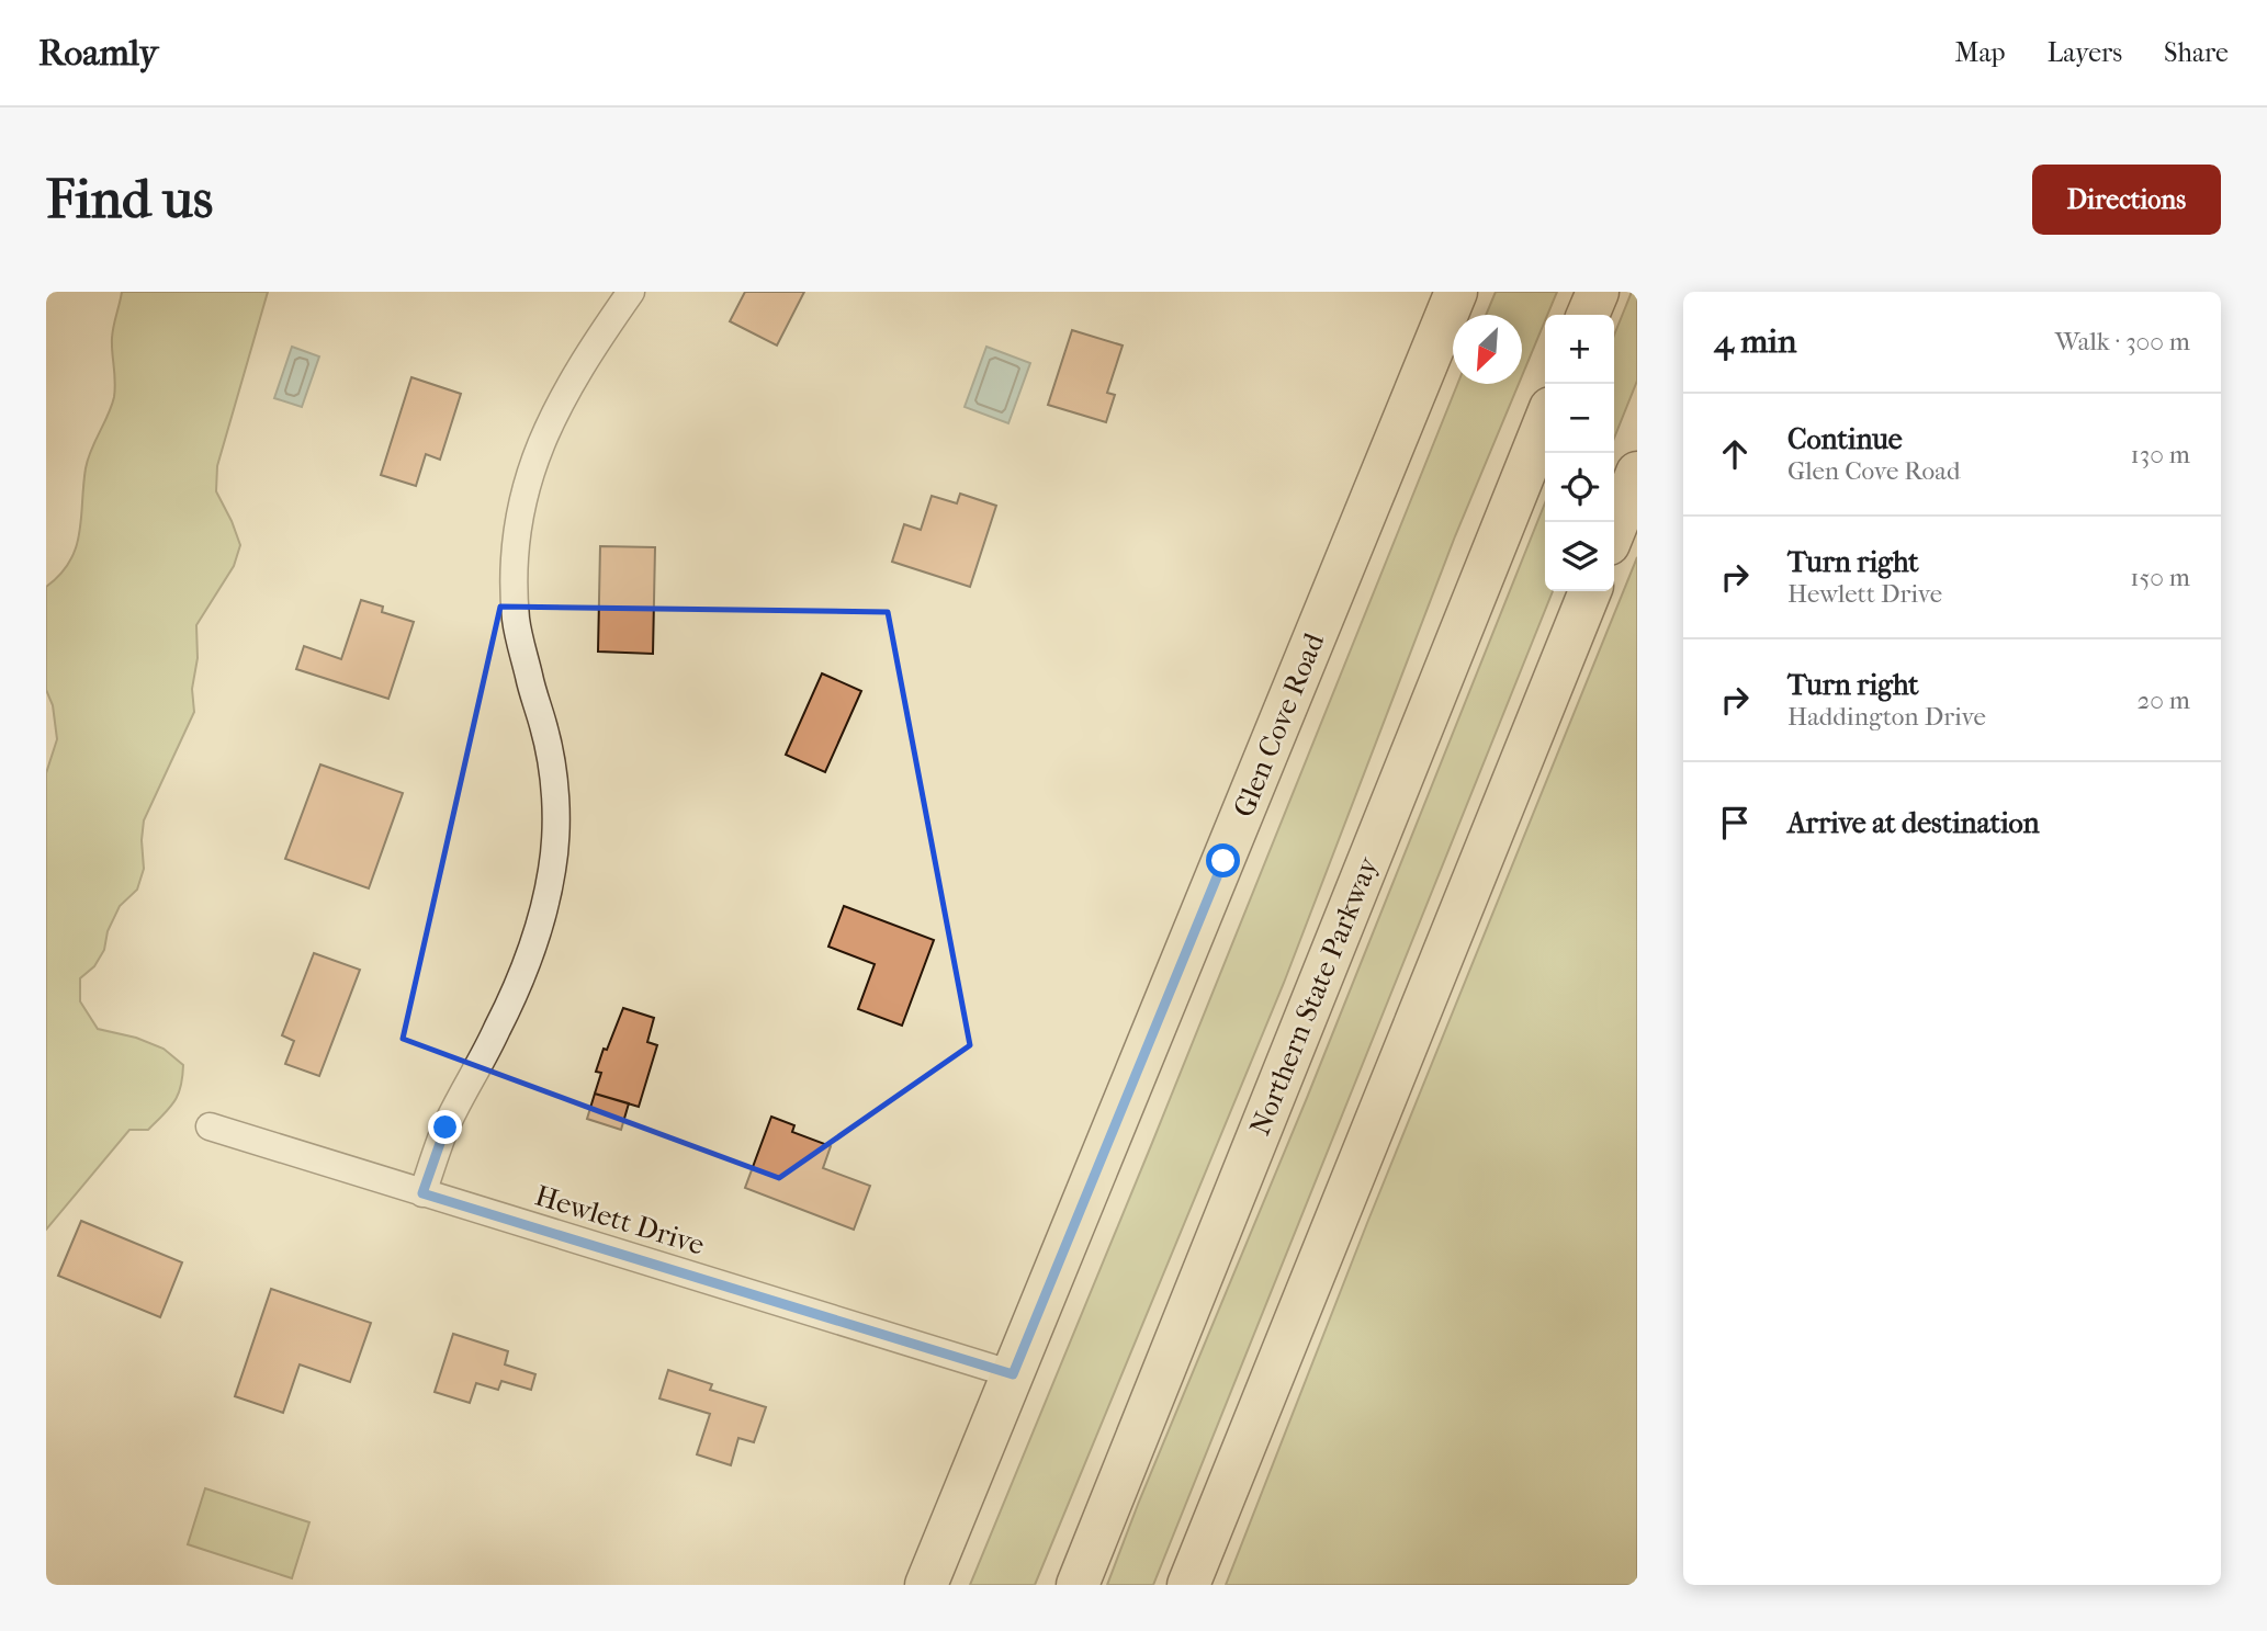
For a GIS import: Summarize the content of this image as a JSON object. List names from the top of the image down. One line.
{"streets":{"main road":["Glen Cove Road","Northern State Parkway"],"street":["Hewlett Drive"]},"crossings":[["Glen Cove Road","Hewlett Drive"]],"north":"bottom left","page":{"header":"Roamly","nav":["Map","Layers","Share"],"buttons":"Directions","title":"Find us","heading":["4 min","Walk · 300 m"],"map_buttons":["+","−"],"list":[["Continue","Glen Cove Road","130 m"],["Turn right","Hewlett Drive","150 m"],["Turn right","Haddington Drive","20 m"],"Arrive at destination"]}}
